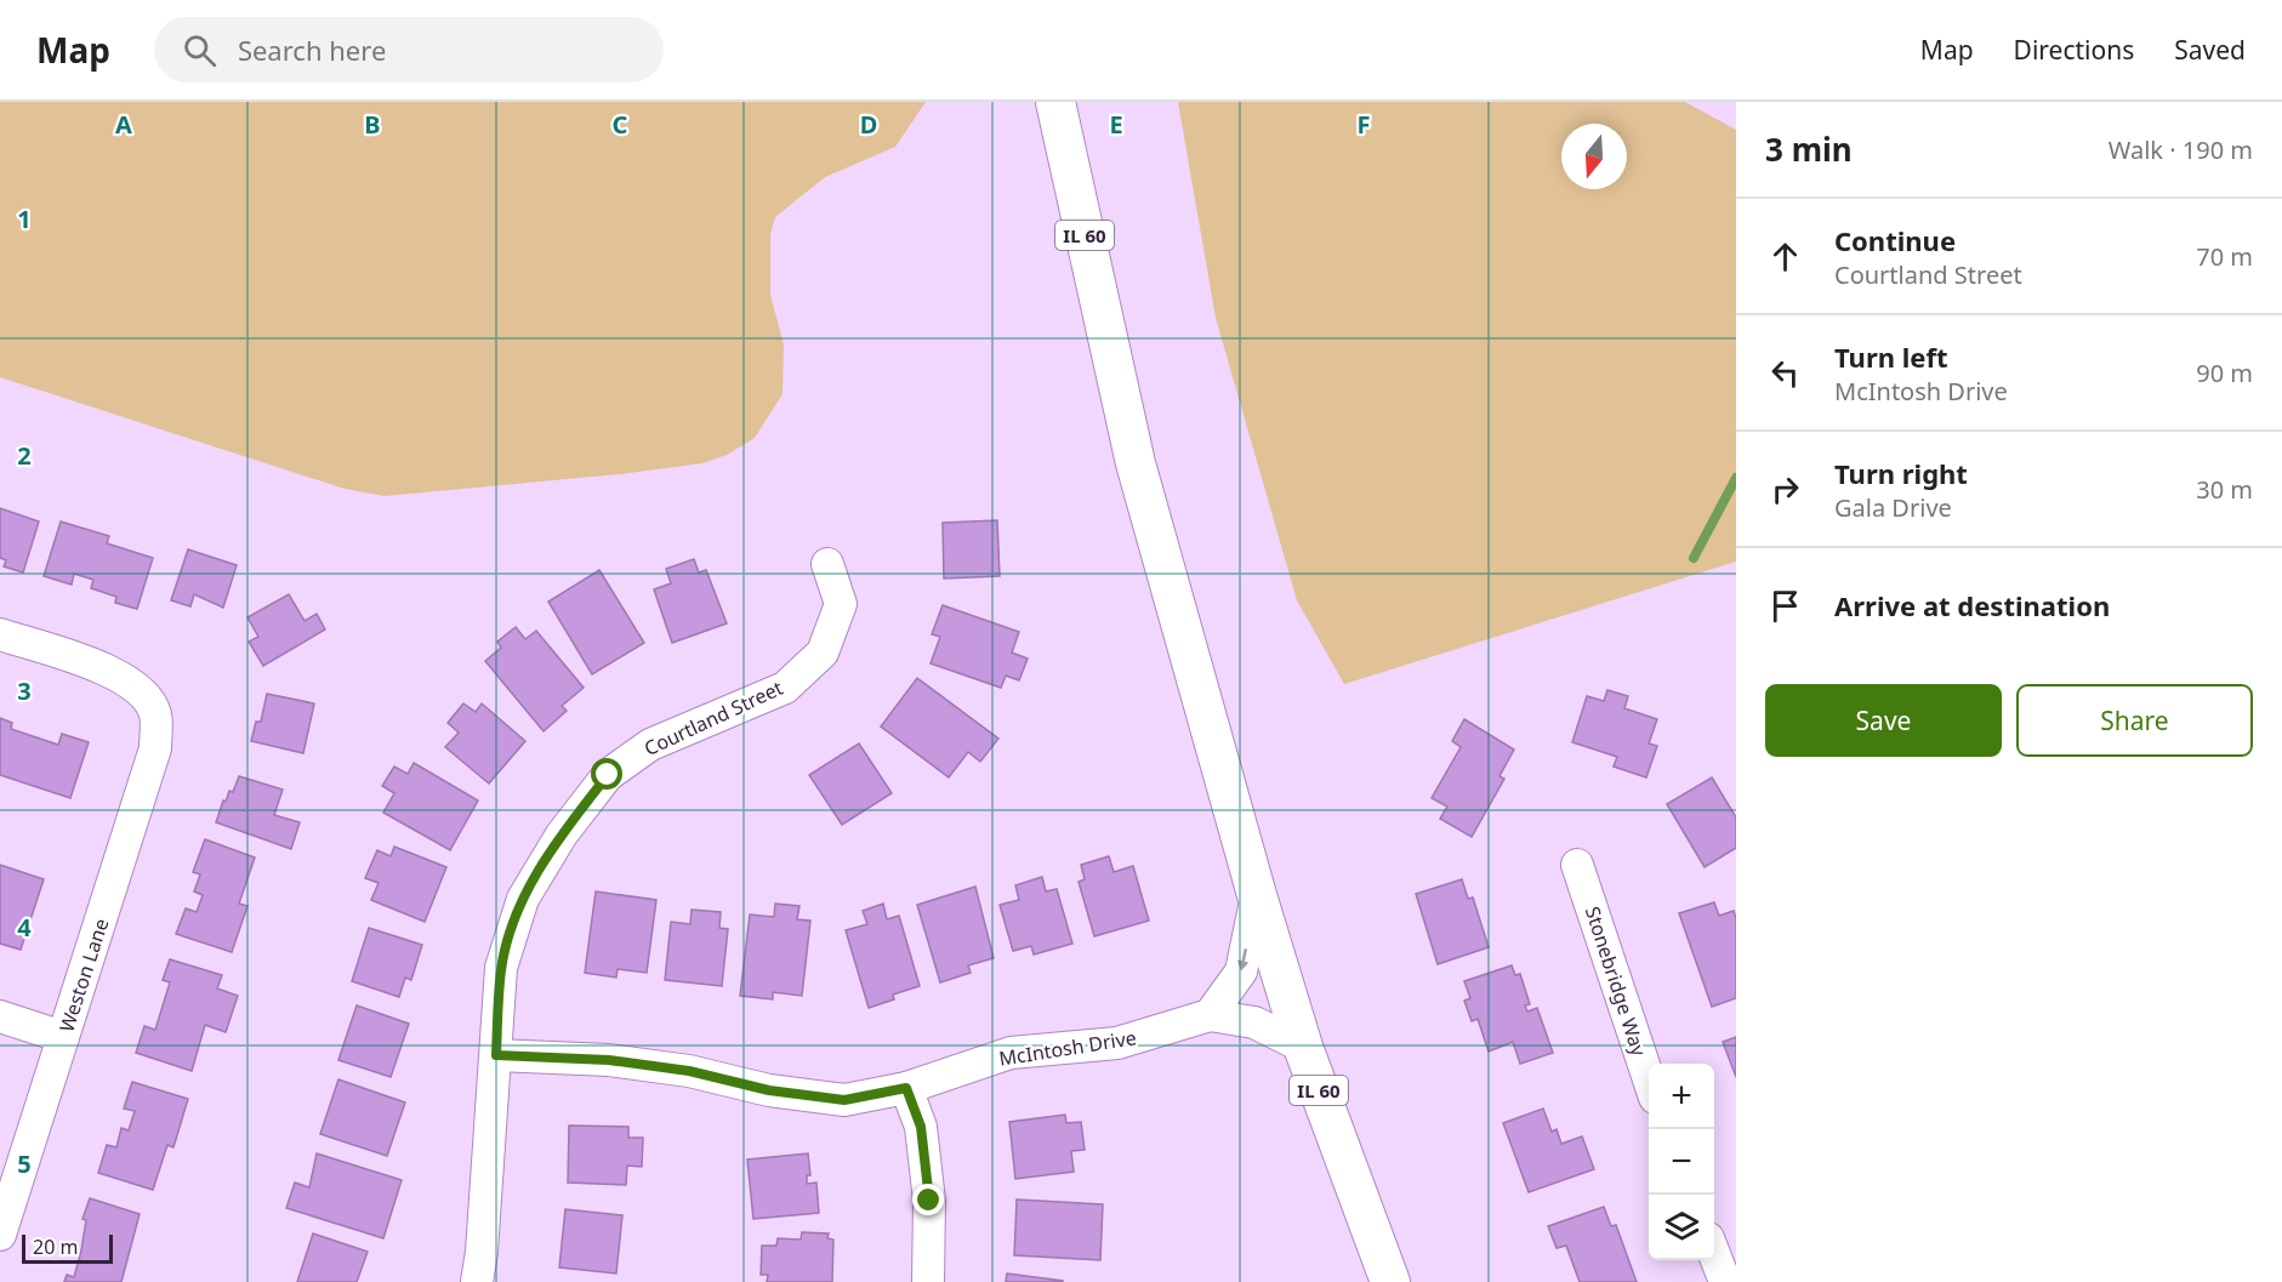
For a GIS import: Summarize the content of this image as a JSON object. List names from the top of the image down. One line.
{"streets":{"main road":["IL 60"],"street":["Courtland Street","Weston Lane","Stonebridge Way","McIntosh Drive"]},"crossings":[["IL 60","McIntosh Drive"],["Courtland Street","McIntosh Drive"]],"scale_bar":"20 m","north":"bottom","page":{"header":"Map","search":"Search here","nav":["Map","Directions","Saved"],"heading":["3 min","Walk · 190 m"],"list":[["Continue","Courtland Street","70 m"],["Turn left","McIntosh Drive","90 m"],["Turn right","Gala Drive","30 m"],"Arrive at destination"],"buttons":["Save","Share"],"map_buttons":["+","−"],"scale":"20 m"},"grid":{"columns":["A","B","C","D","E","F"],"rows":["1","2","3","4","5"]}}
